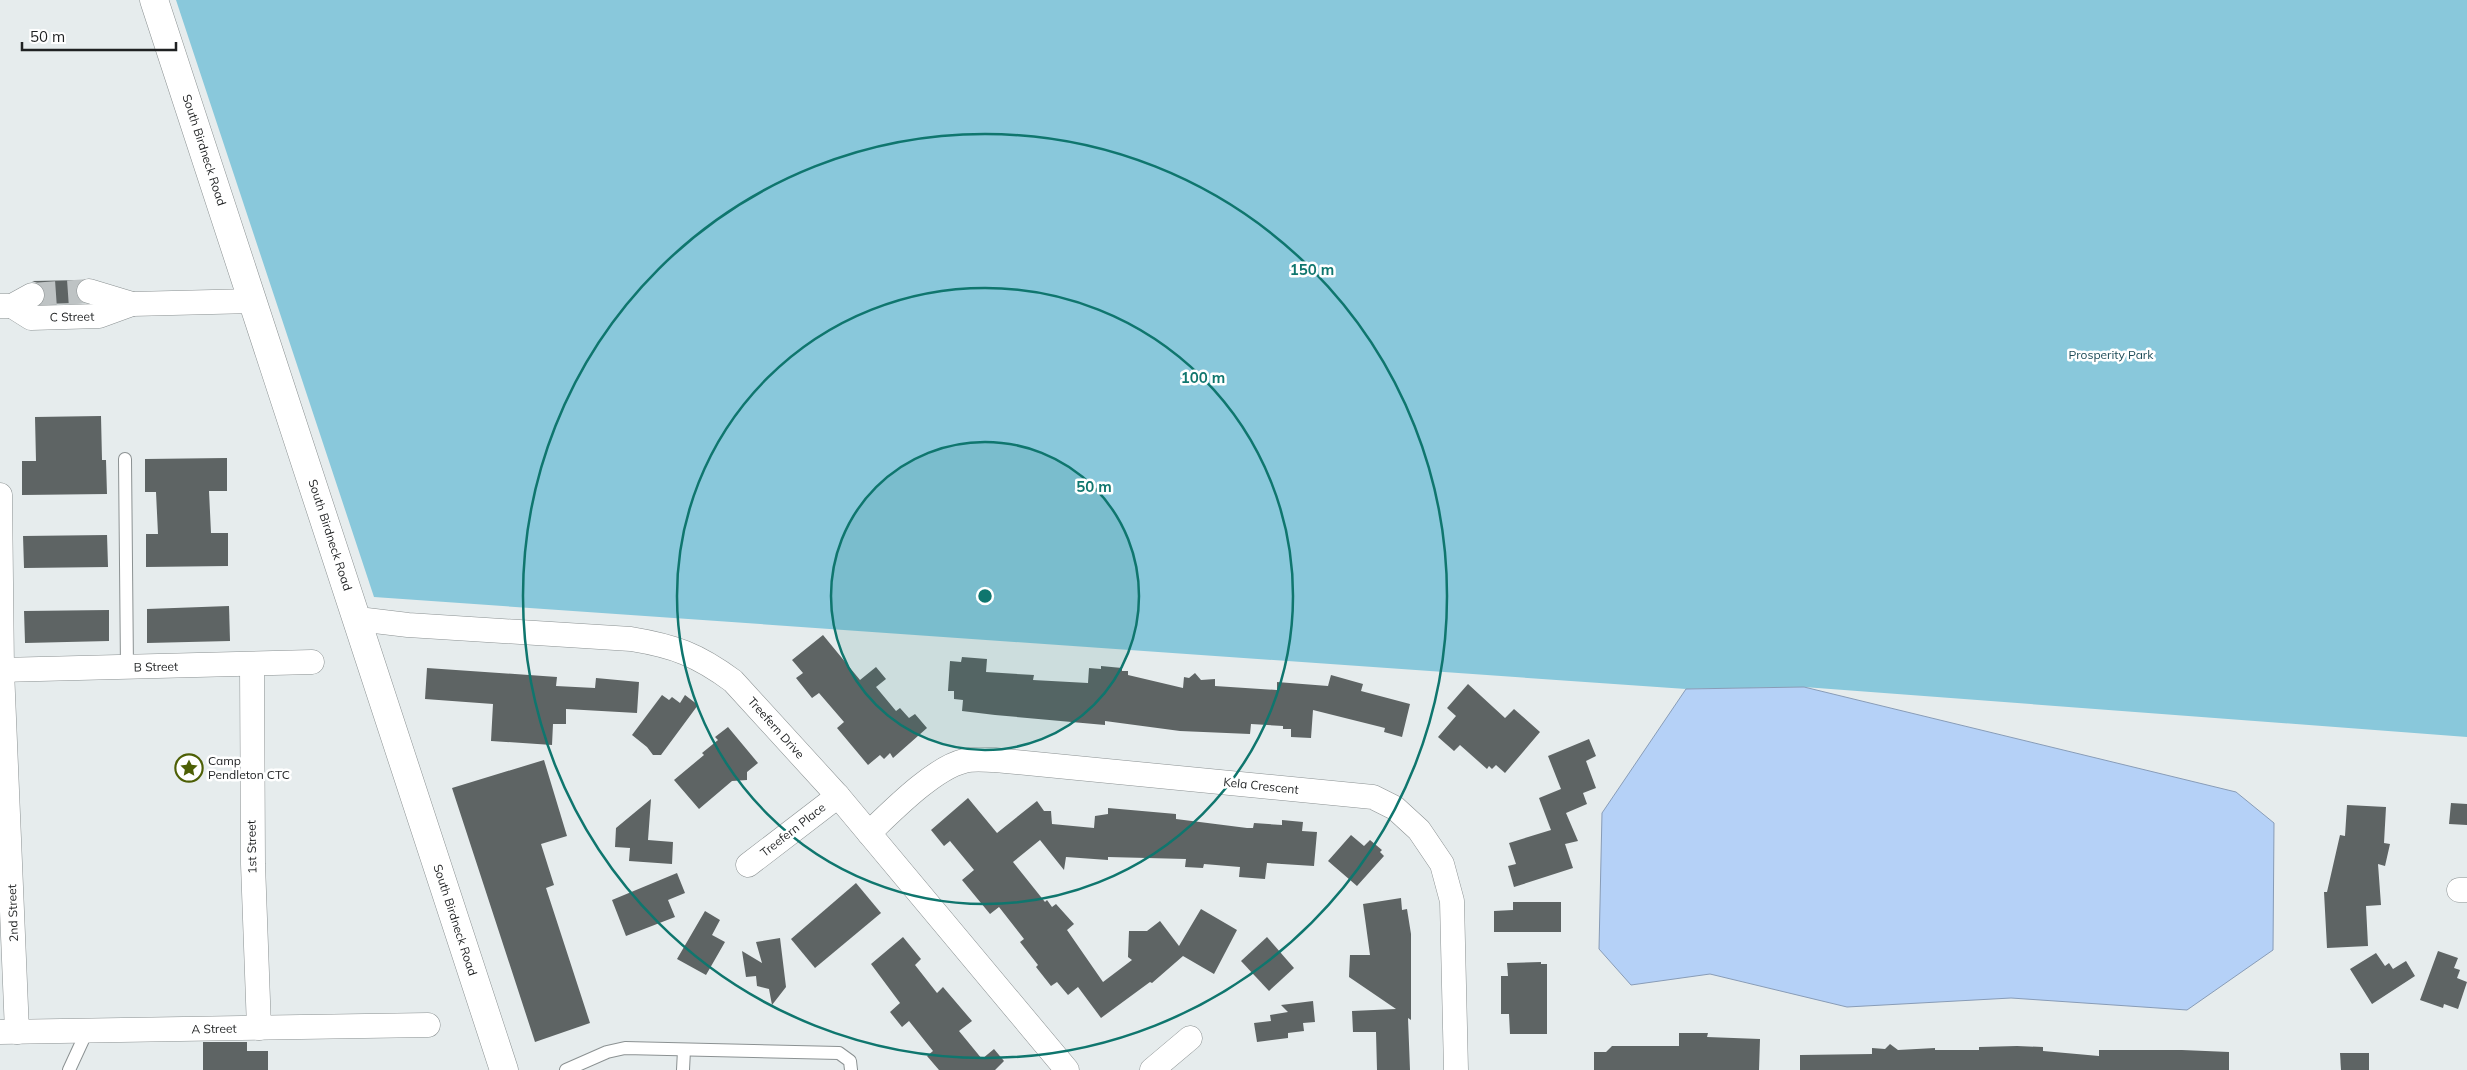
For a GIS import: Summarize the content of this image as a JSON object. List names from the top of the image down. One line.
{"streets":{"street":["South Birdneck Road","C Street","B Street","Treefern Drive","Kela Crescent","Treefern Place","1st Street","2nd Street","A Street"]},"crossings":[["South Birdneck Road","C Street"],["South Birdneck Road","Treefern Drive"],["B Street","1st Street"],["B Street","2nd Street"],["Treefern Drive","Kela Crescent"],["Treefern Drive","Treefern Place"],["1st Street","A Street"],["2nd Street","A Street"]],"parks":["Prosperity Park"],"places":{"place":["Camp Pendleton CTC"]},"scale_bar":"50 m","rings":["150 m","100 m","50 m"]}
